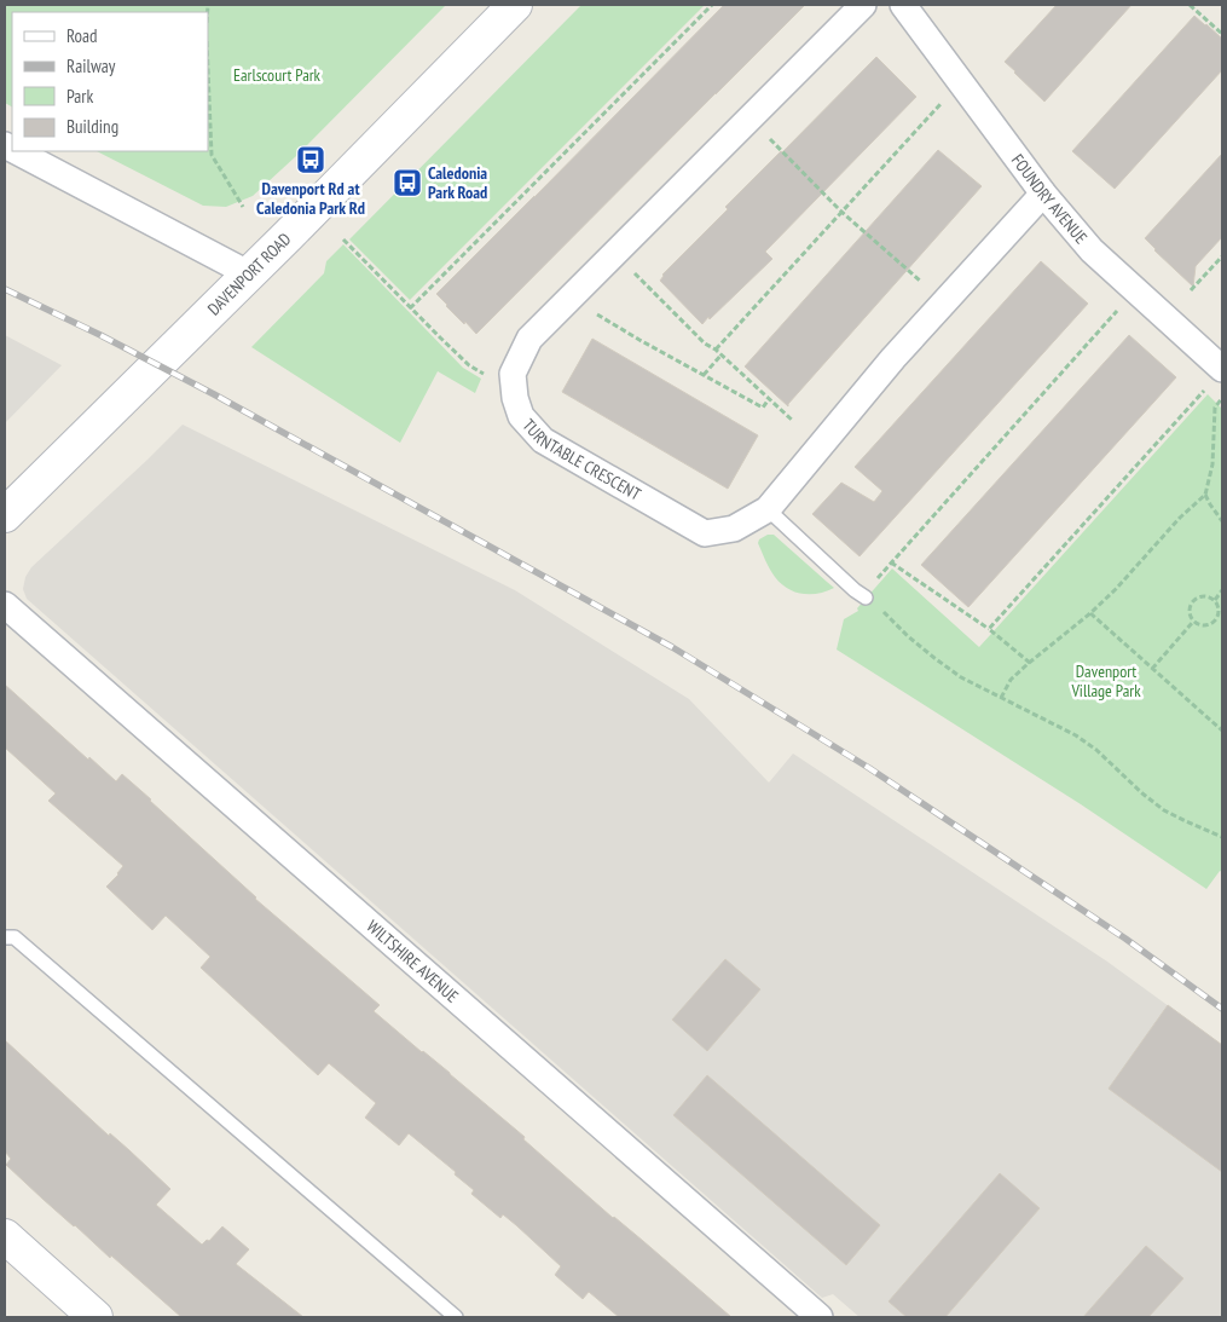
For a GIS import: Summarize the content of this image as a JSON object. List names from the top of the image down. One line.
{"streets":{"street":["FOUNDRY AVENUE","DAVENPORT ROAD","TURNTABLE CRESCENT","WILTSHIRE AVENUE"]},"crossings":[["FOUNDRY AVENUE","TURNTABLE CRESCENT"]],"parks":["Earlscourt Park","Davenport Village Park"],"places":{"bus stop":["Davenport Rd at Caledonia Park Rd","Caledonia Park Road"]},"legend":["Road","Railway","Park","Building"]}
